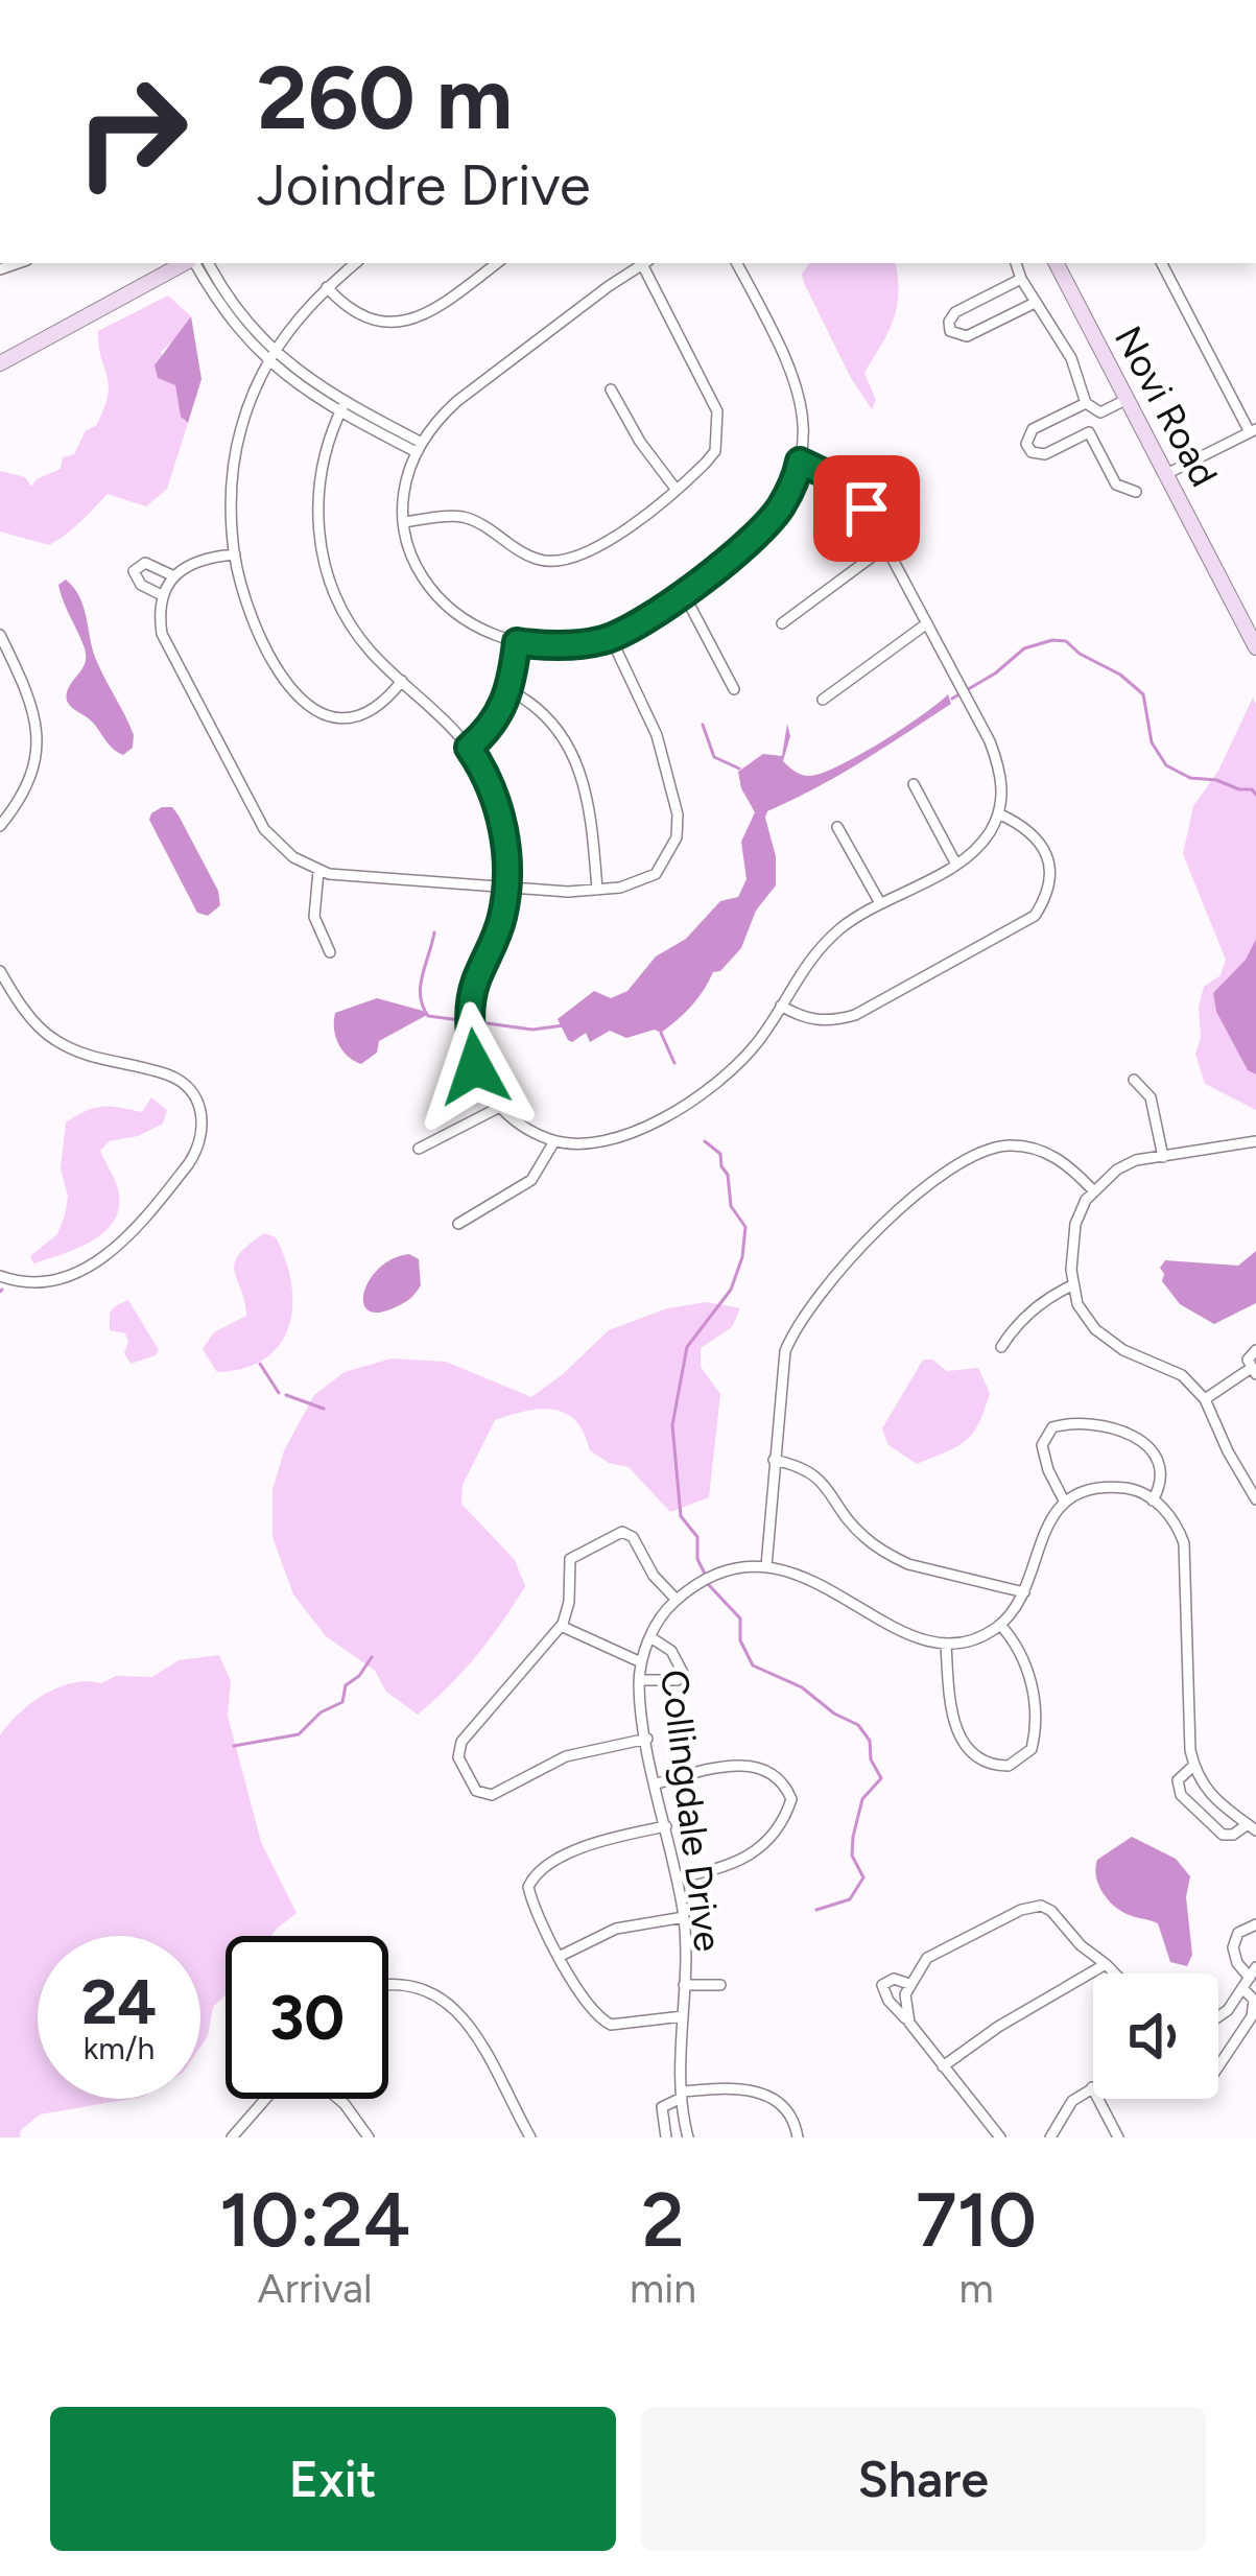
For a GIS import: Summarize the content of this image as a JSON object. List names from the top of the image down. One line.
{"streets":{"main road":["Novi Road"],"street":["Collingdale Drive"]},"page":{"turn":["260 m","Joindre Drive"],"speed":"24 km/h","limit":"30","eta":["10:24","Arrival","2","min","710","m"],"buttons":["Exit","Share"]}}
